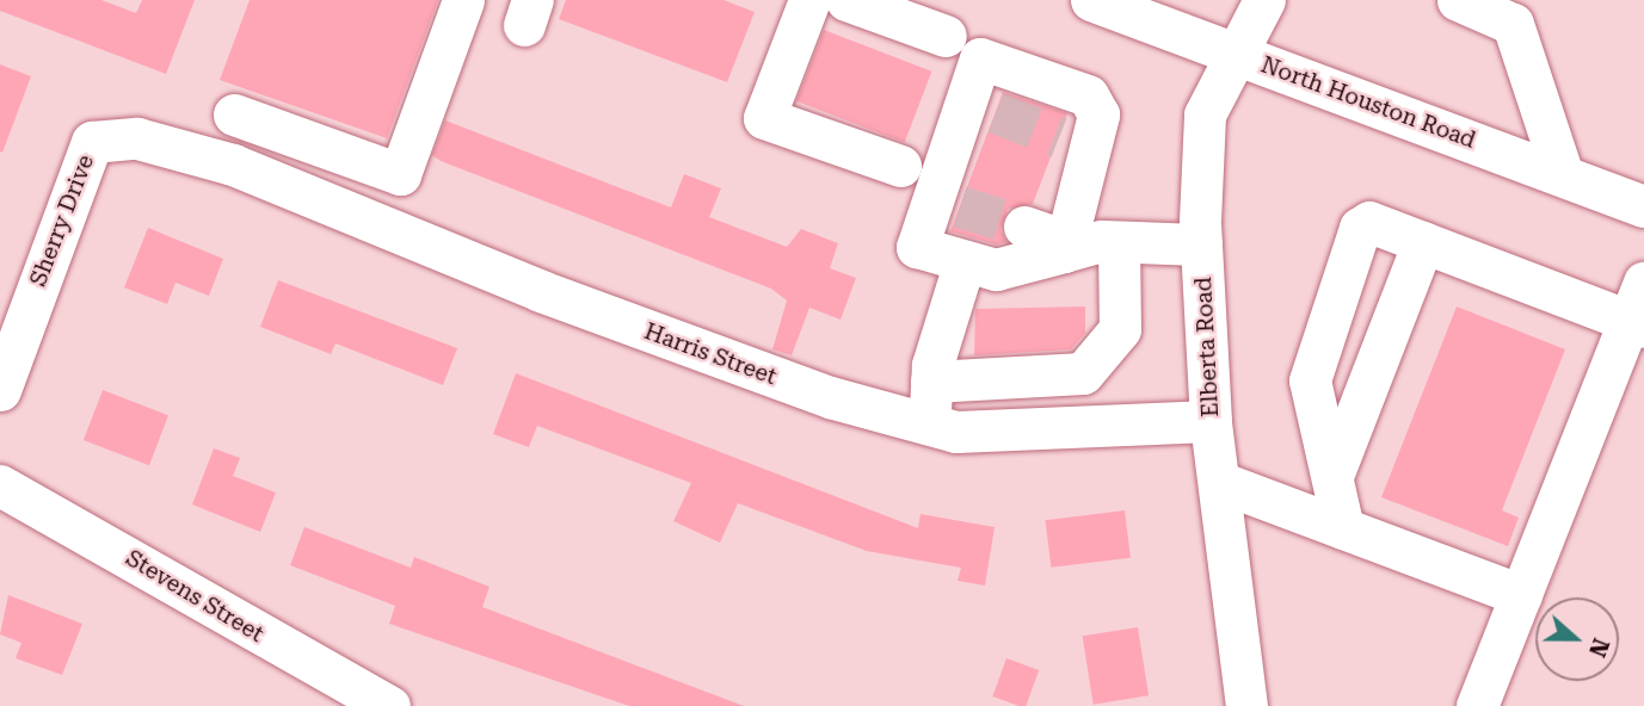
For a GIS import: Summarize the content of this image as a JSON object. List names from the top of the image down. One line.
{"streets":{"street":["North Houston Road","Sherry Drive","Elberta Road","Harris Street","Stevens Street"]},"crossings":[["North Houston Road","Elberta Road"],["Sherry Drive","Harris Street"],["Elberta Road","Harris Street"]],"north":"right"}
